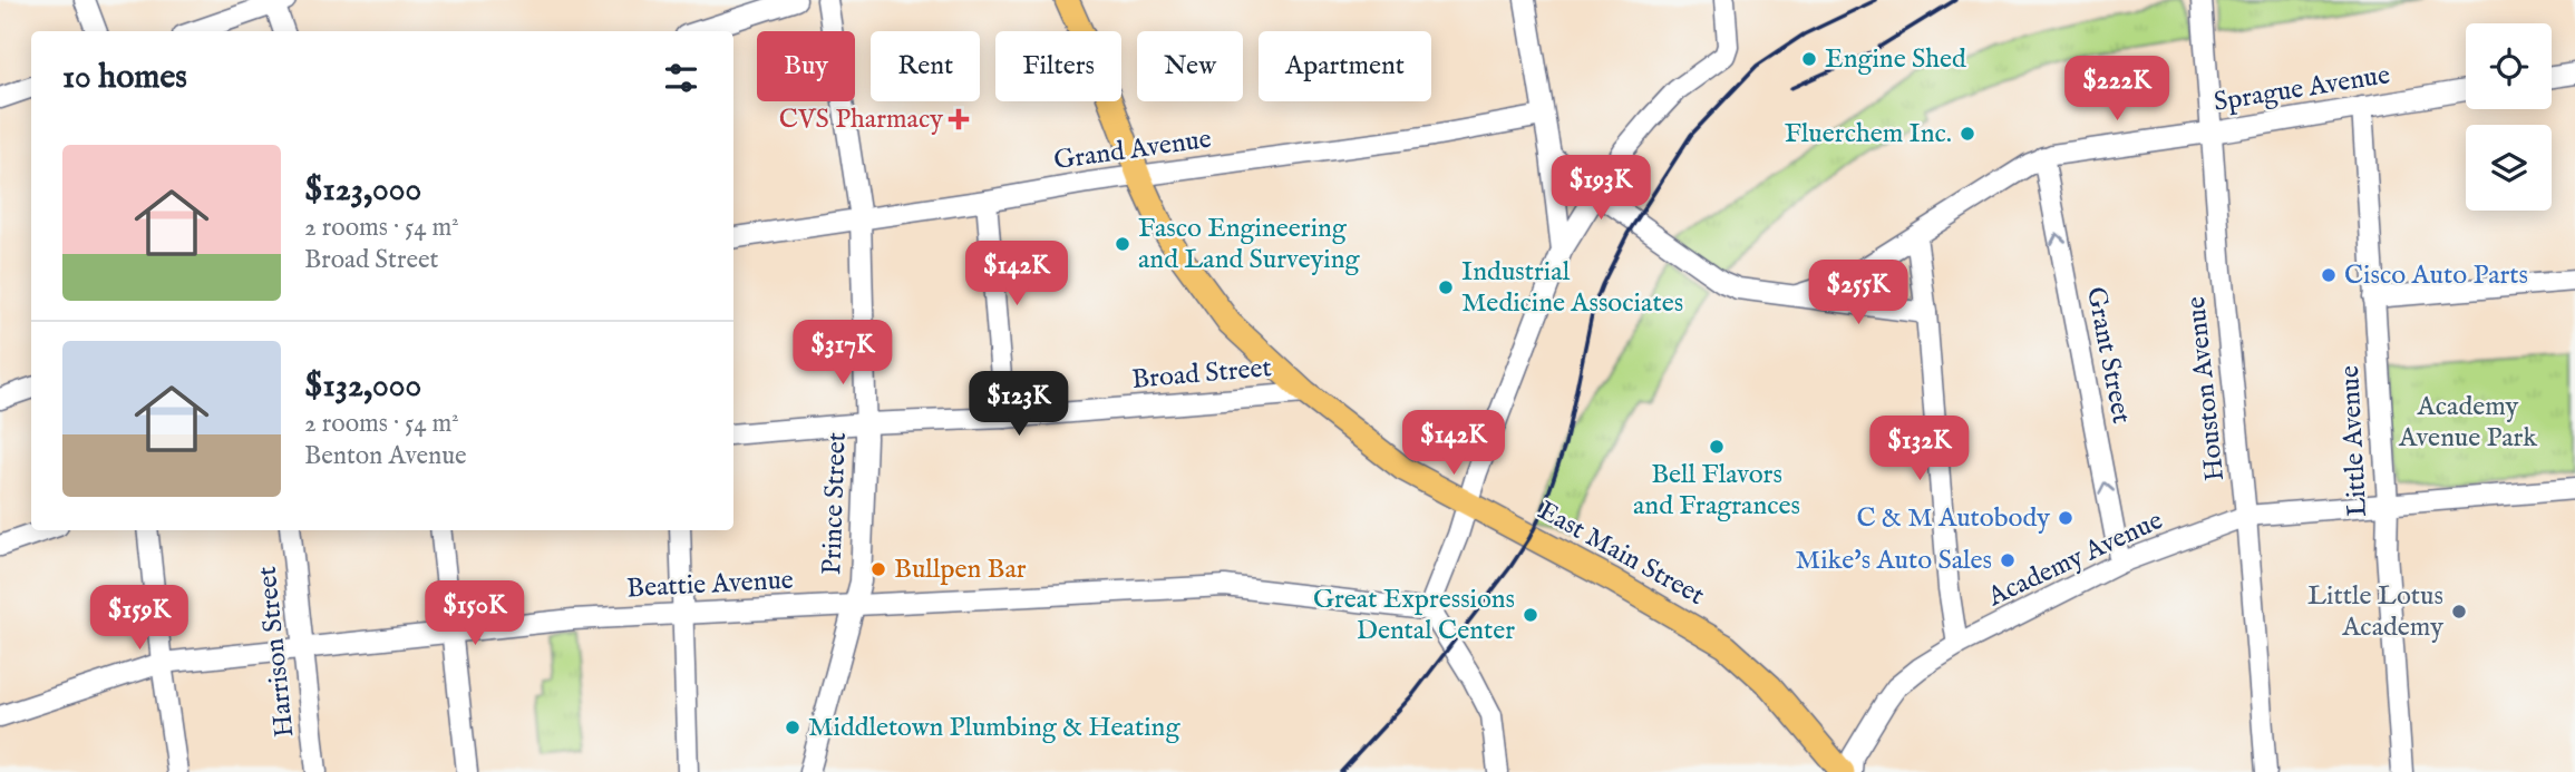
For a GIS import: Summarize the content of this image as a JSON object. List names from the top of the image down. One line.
{"streets":{"main road":["East Main Street"],"street":["Sprague Avenue","Grand Avenue","Grant Street","Broad Street","Houston Avenue","Little Avenue","Prince Street","Academy Avenue","Beattie Avenue","Harrison Street"]},"crossings":[["Sprague Avenue","Grant Street"],["Sprague Avenue","Houston Avenue"],["Sprague Avenue","Little Avenue"],["Grand Avenue","Prince Street"],["Grand Avenue","East Main Street"],["Grant Street","Academy Avenue"],["Broad Street","Prince Street"],["Broad Street","East Main Street"],["Houston Avenue","Academy Avenue"],["Little Avenue","Academy Avenue"],["Prince Street","Beattie Avenue"],["Beattie Avenue","Harrison Street"]],"parks":["Academy Avenue Park"],"places":{"other":["Engine Shed","Fluerchem Inc.","Fasco Engineering and Land Surveying","Cisco Auto Parts","Industrial Medicine Associates","Bell Flavors and Fragrances","C & M Autobody","Mike's Auto Sales","Bullpen Bar","Little Lotus Academy","Great Expressions Dental Center","Middletown Plumbing & Heating"],"health":["CVS Pharmacy"]},"page":{"chip":["Buy","Rent","Filters","New","Apartment"],"heading":"10 homes","price":["$222K","$193K","$142K","$255K","$317K","$123K","$142K","$132K","$150K","$159K"],"list":[{"name":"$123,000","note":"2 rooms · 54 m² · Broad Street"},{"name":"$132,000","note":"2 rooms · 54 m² · Benton Avenue"}]}}
